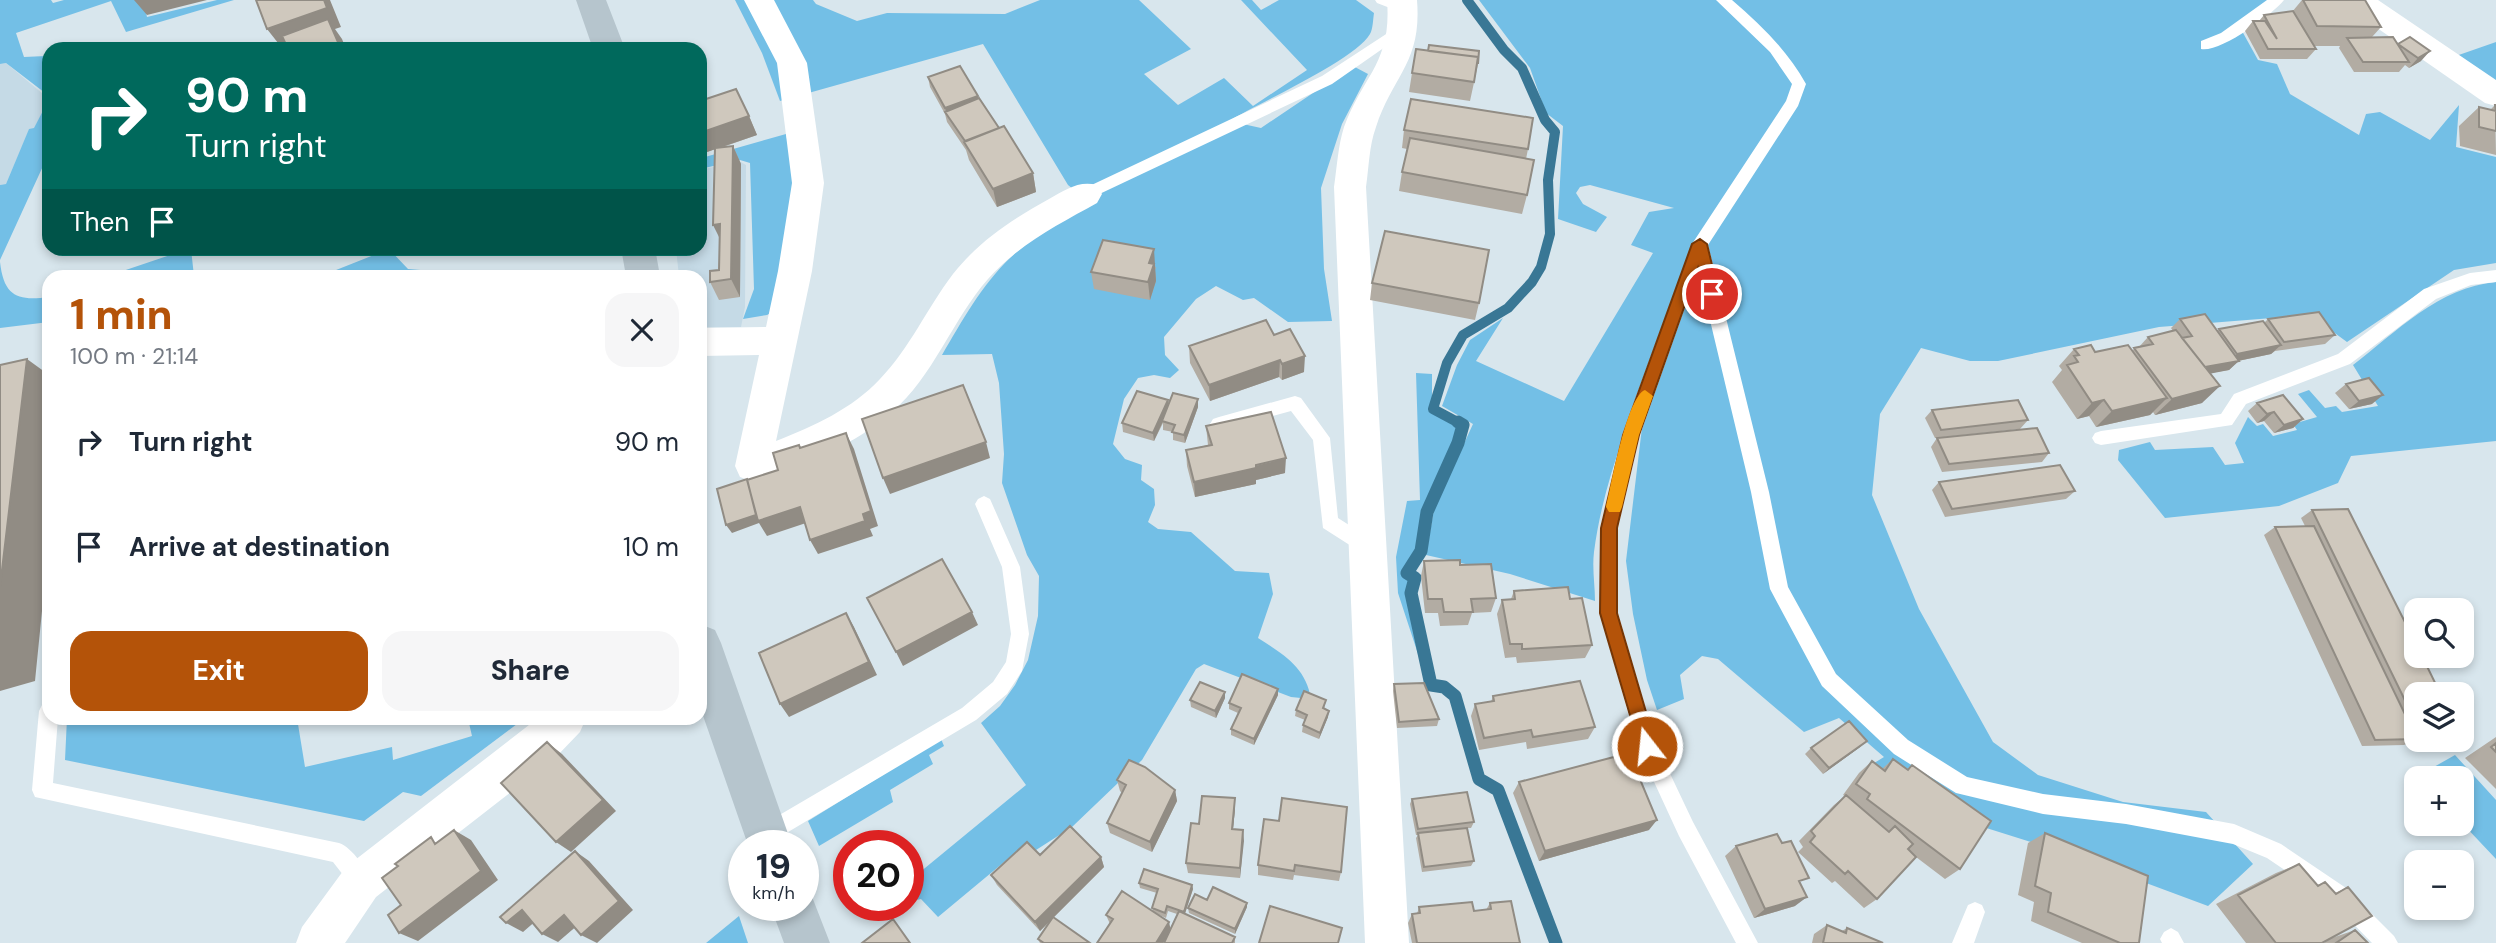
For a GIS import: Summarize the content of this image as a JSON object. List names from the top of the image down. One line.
{"page":{"turn":["90 m","Turn right"],"then":"Then","heading":["1 min","100 m · 21:14"],"list":[{"name":"Turn right","value":"90 m"},{"name":"Arrive at destination","value":"10 m"}],"map_buttons":["+","−"],"buttons":["Exit","Share"],"speed":"19 km/h","limit":"20"}}
